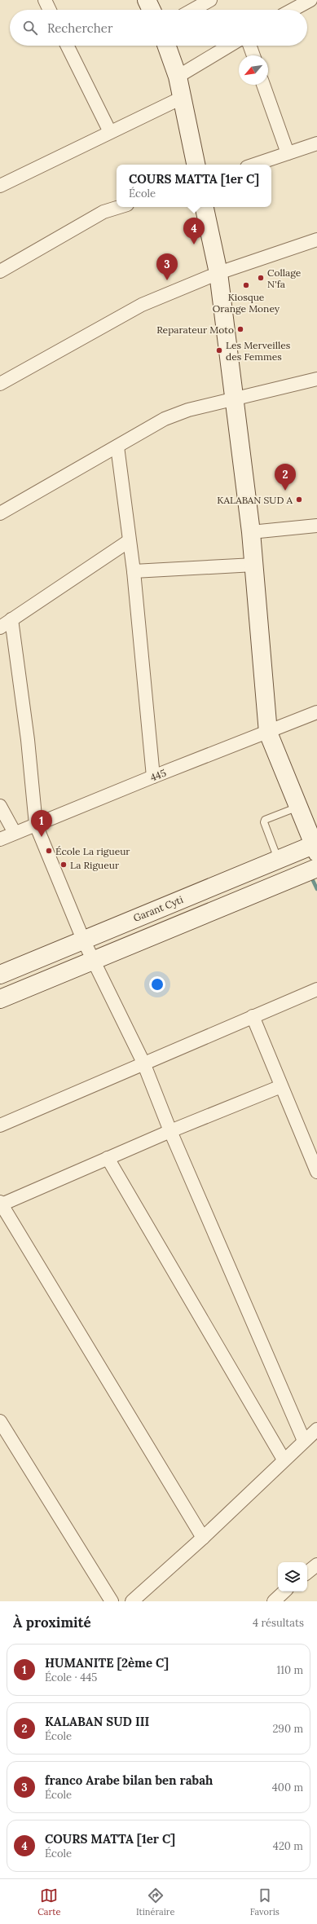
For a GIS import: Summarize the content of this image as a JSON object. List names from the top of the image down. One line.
{"streets":{"street":["445","Garant Cyti"]},"places":["Collage N'fa","Kiosque Orange Money","Reparateur Moto","Les Merveilles des Femmes","KALABAN SUD A","École La rigueur","La Rigueur"],"north":"bottom left","page":{"search":"Rechercher","popup":["COURS MATTA [1er C]","École"],"pins":["4","3","2","1"],"heading":["À proximité","4 résultats"],"list":[{"mark":"1","name":"HUMANITE [2ème C]","note":"École · 445","value":"110 m"},{"mark":"2","name":"KALABAN SUD III","note":"École","value":"290 m"},{"mark":"3","name":"franco Arabe bilan ben rabah","note":"École","value":"400 m"},{"mark":"4","name":"COURS MATTA [1er C]","note":"École","value":"420 m"}],"nav":["Carte","Itinéraire","Favoris"]}}
